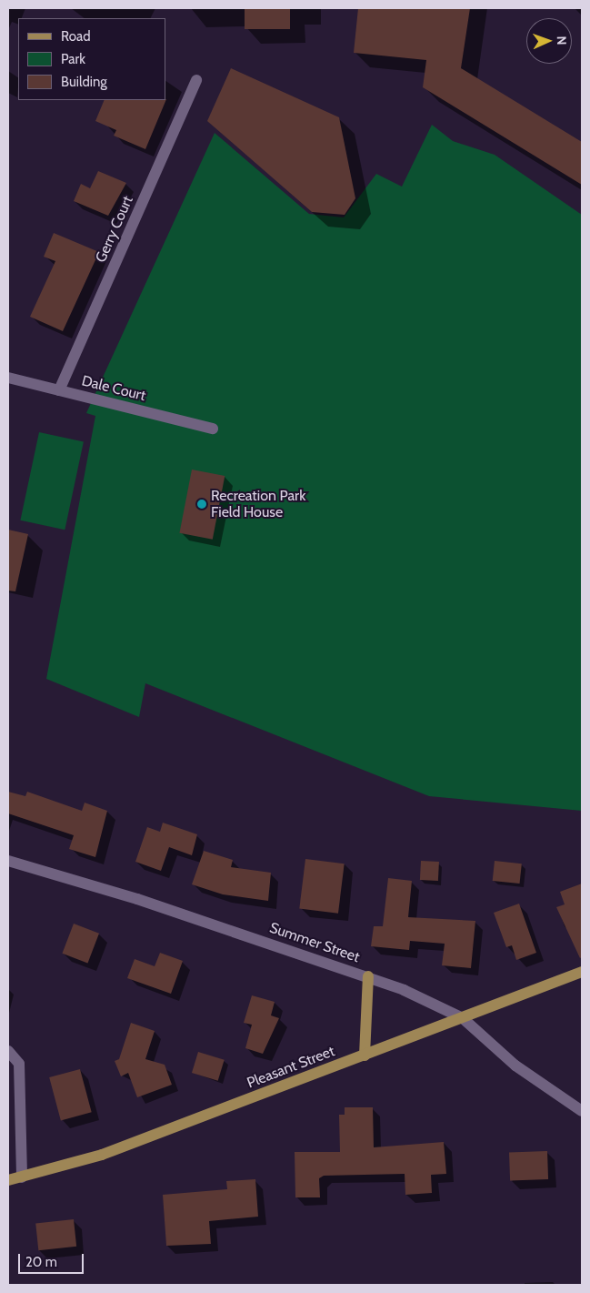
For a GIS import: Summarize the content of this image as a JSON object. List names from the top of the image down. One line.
{"streets":{"main road":["Pleasant Street"],"street":["Gerry Court","Dale Court","Summer Street"]},"crossings":[["Gerry Court","Dale Court"],["Summer Street","Pleasant Street"]],"places":["Recreation Park Field House"],"legend":["Road","Park","Building"],"scale_bar":"20 m","north":"right"}
